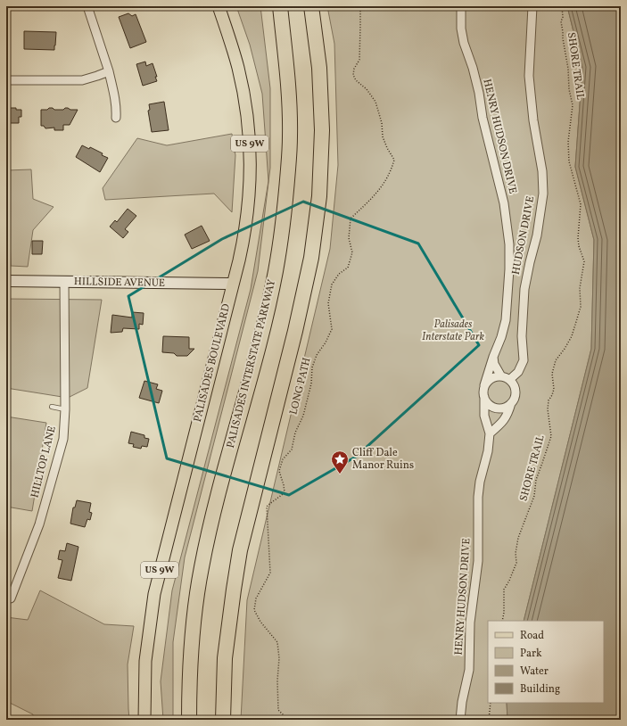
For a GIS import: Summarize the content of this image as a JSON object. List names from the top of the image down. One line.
{"streets":{"highway":["PALISADES INTERSTATE PARKWAY"],"main road":["US 9W","HILLSIDE AVENUE","PALISADES BOULEVARD"],"street":["HENRY HUDSON DRIVE","HUDSON DRIVE","HILLTOP LANE"],"path":["SHORE TRAIL","LONG PATH"]},"crossings":[["HENRY HUDSON DRIVE","HUDSON DRIVE"],["HILLSIDE AVENUE","PALISADES BOULEVARD"],["HILLSIDE AVENUE","HILLTOP LANE"]],"parks":["Palisades Interstate Park"],"places":{"place":["Cliff Dale Manor Ruins"]},"legend":["Road","Park","Water","Building"]}
